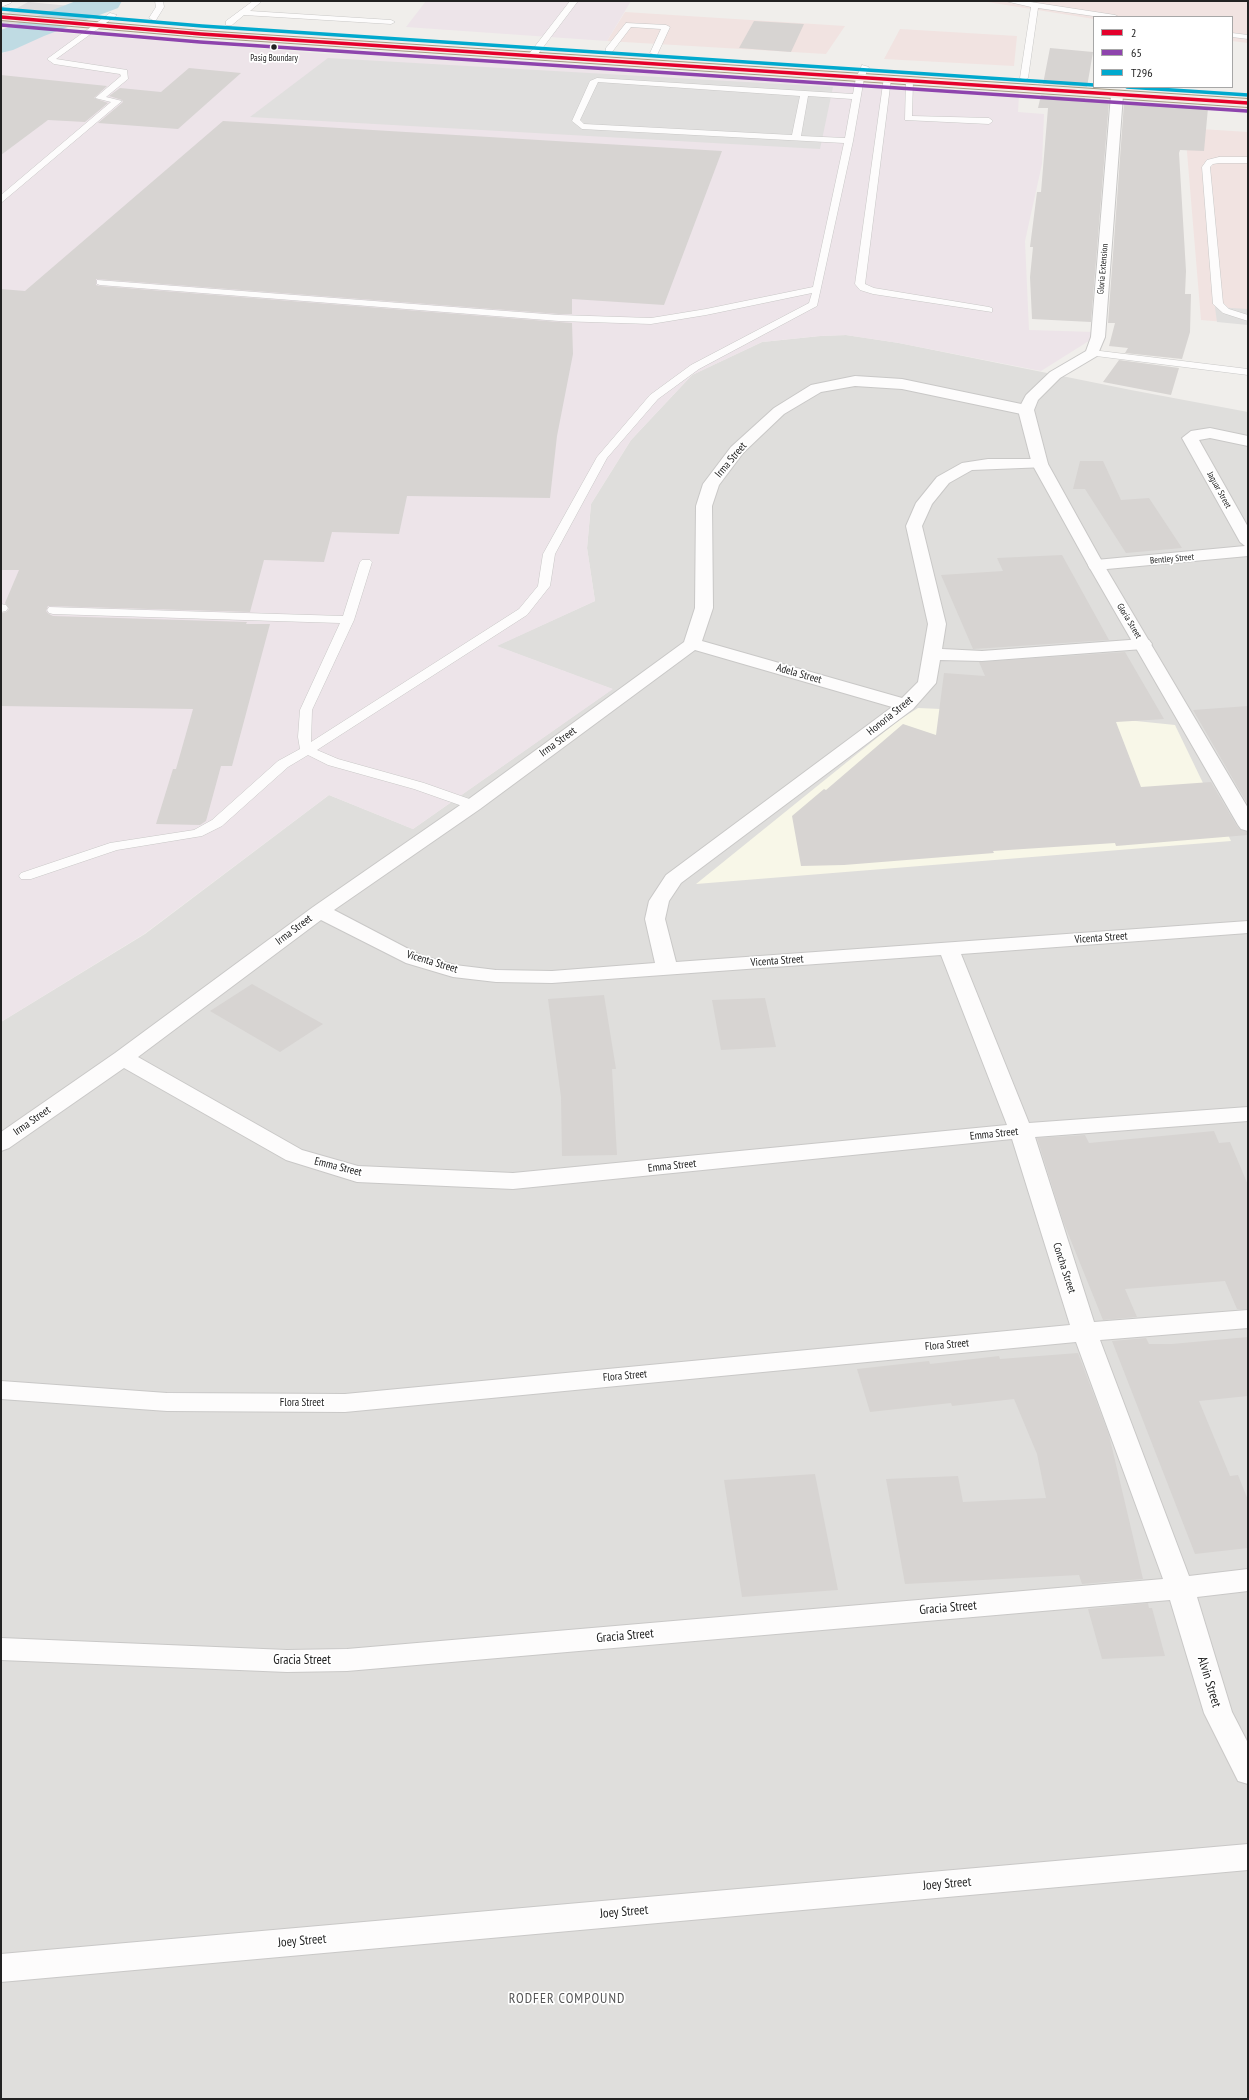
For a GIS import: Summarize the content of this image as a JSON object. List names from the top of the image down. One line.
{"streets":{"street":["Gloria Extension","Irma Street","Jaguar Street","Bentley Street","Gloria Street","Adela Street","Honoria Street","Vicenta Street","Emma Street","Concha Street","Flora Street","Gracia Street","Alvin Street","Joey Street"]},"crossings":[["Irma Street","Gloria Street"],["Irma Street","Adela Street"],["Irma Street","Vicenta Street"],["Irma Street","Emma Street"],["Bentley Street","Gloria Street"],["Gloria Street","Honoria Street"],["Adela Street","Honoria Street"],["Honoria Street","Vicenta Street"],["Vicenta Street","Concha Street"],["Emma Street","Concha Street"],["Concha Street","Flora Street"],["Concha Street","Gracia Street"],["Concha Street","Alvin Street"],["Gracia Street","Alvin Street"]],"districts":["RODFER COMPOUND"],"places":["Pasig Boundary"],"lines":["transit line T296","transit line 2","transit line 65"],"legend":["2","65","T296"]}
